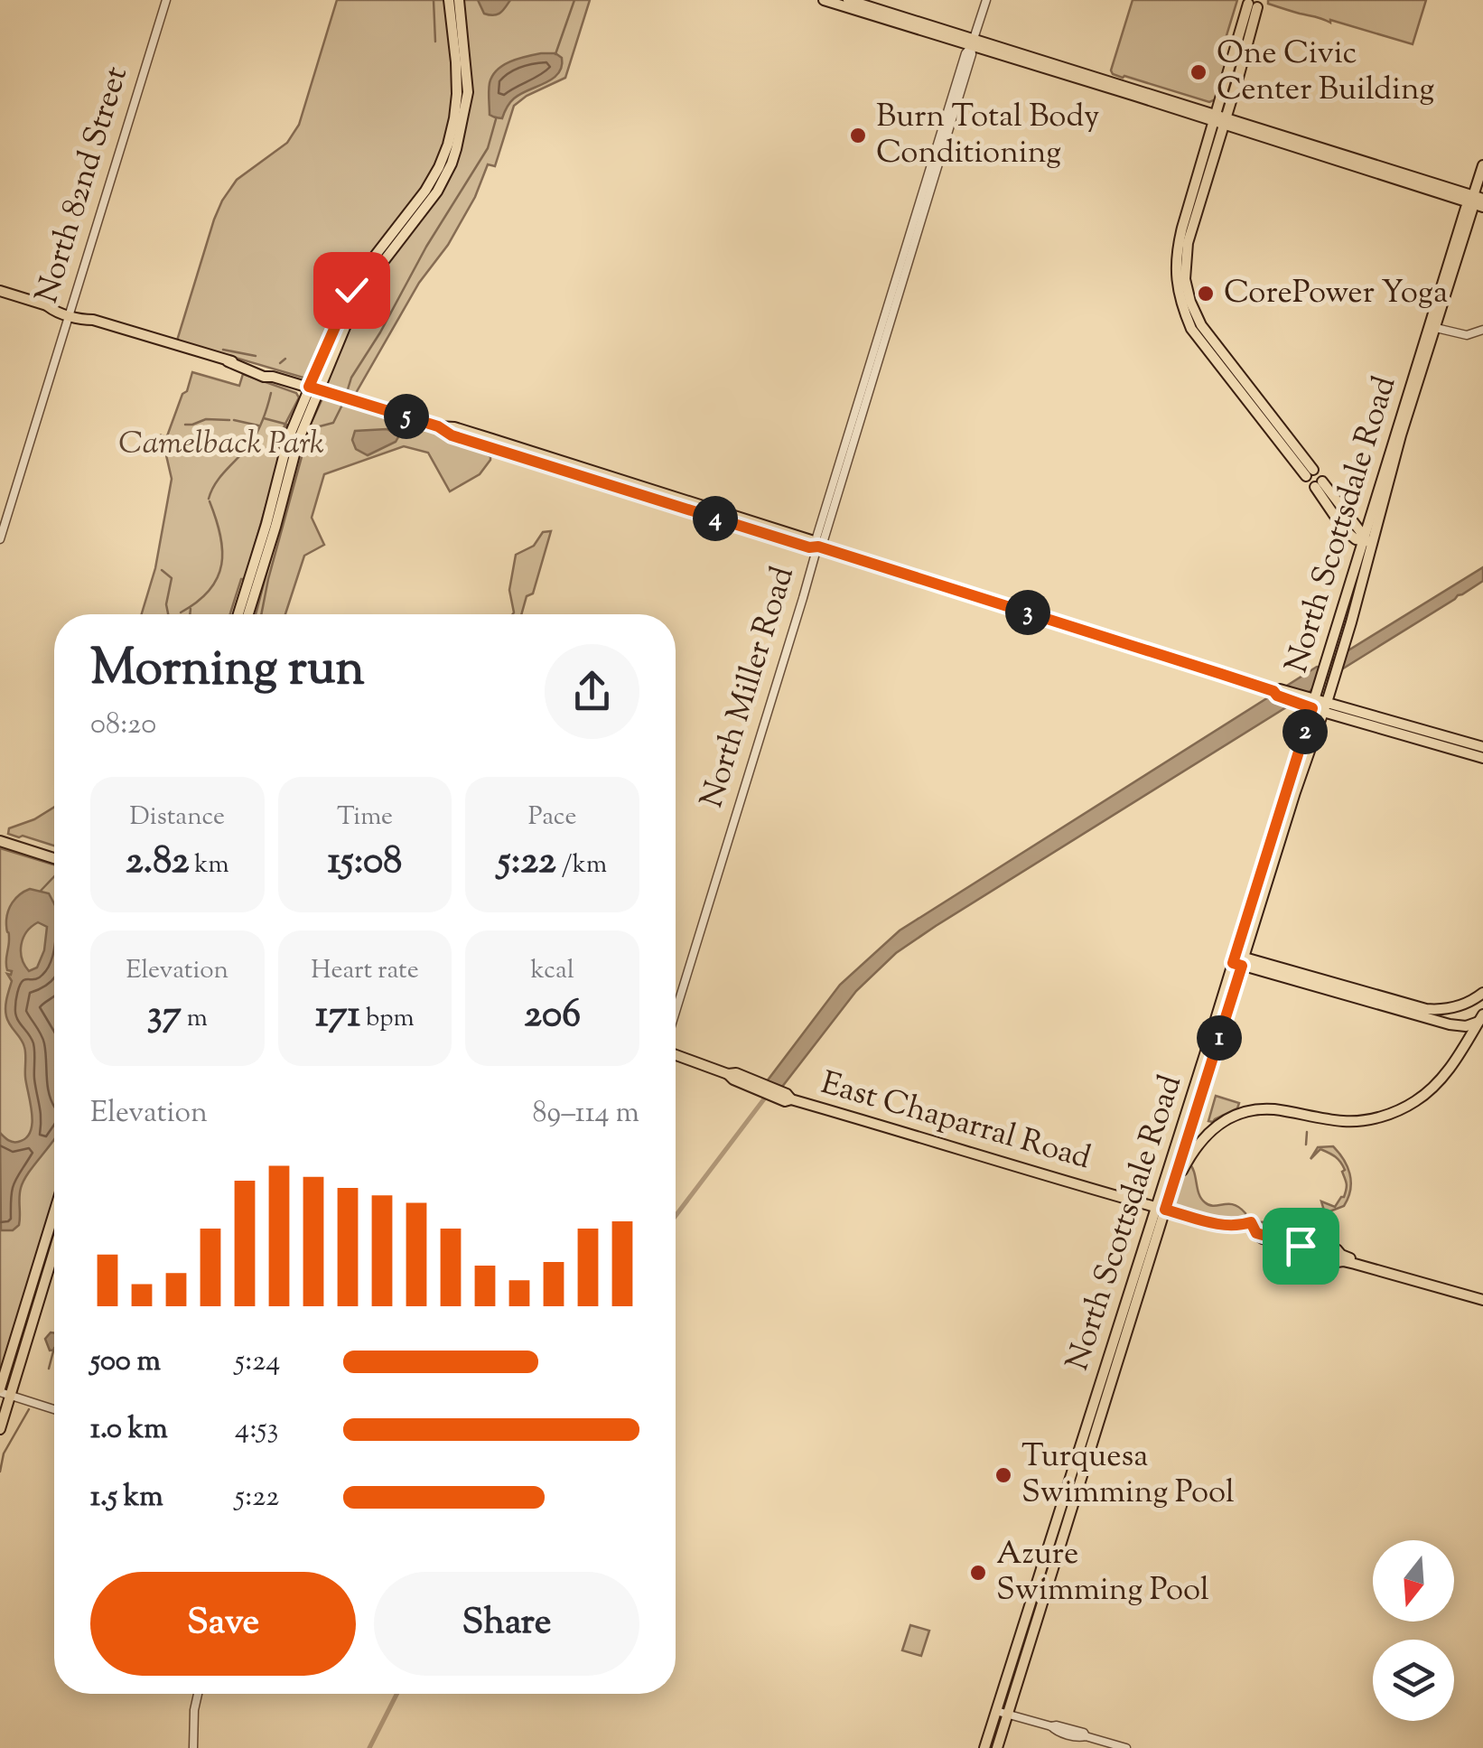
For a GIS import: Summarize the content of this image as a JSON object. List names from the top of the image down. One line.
{"streets":{"main road":["North Scottsdale Road","East Chaparral Road"],"street":["North 82nd Street","North Miller Road"]},"crossings":[["North Scottsdale Road","East Chaparral Road"]],"parks":["Camelback Park"],"places":["One Civic Center Building","Burn Total Body Conditioning","CorePower Yoga","Turquesa Swimming Pool","Azure Swimming Pool"],"north":"bottom","page":{"pins":["5","4","3","2","1"],"heading":["Morning run","08:20"],"stats":[["Distance","2.82 km"],["Time","15:08"],["Pace","5:22 /km"],["Elevation","37 m"],["Heart rate","171 bpm"],["kcal","206"]],"chart":["Elevation","89–114 m"],"list":[{"name":"500 m","note":"5:24"},{"name":"1.0 km","note":"4:53"},{"name":"1.5 km","note":"5:22"}],"buttons":["Save","Share"]}}
